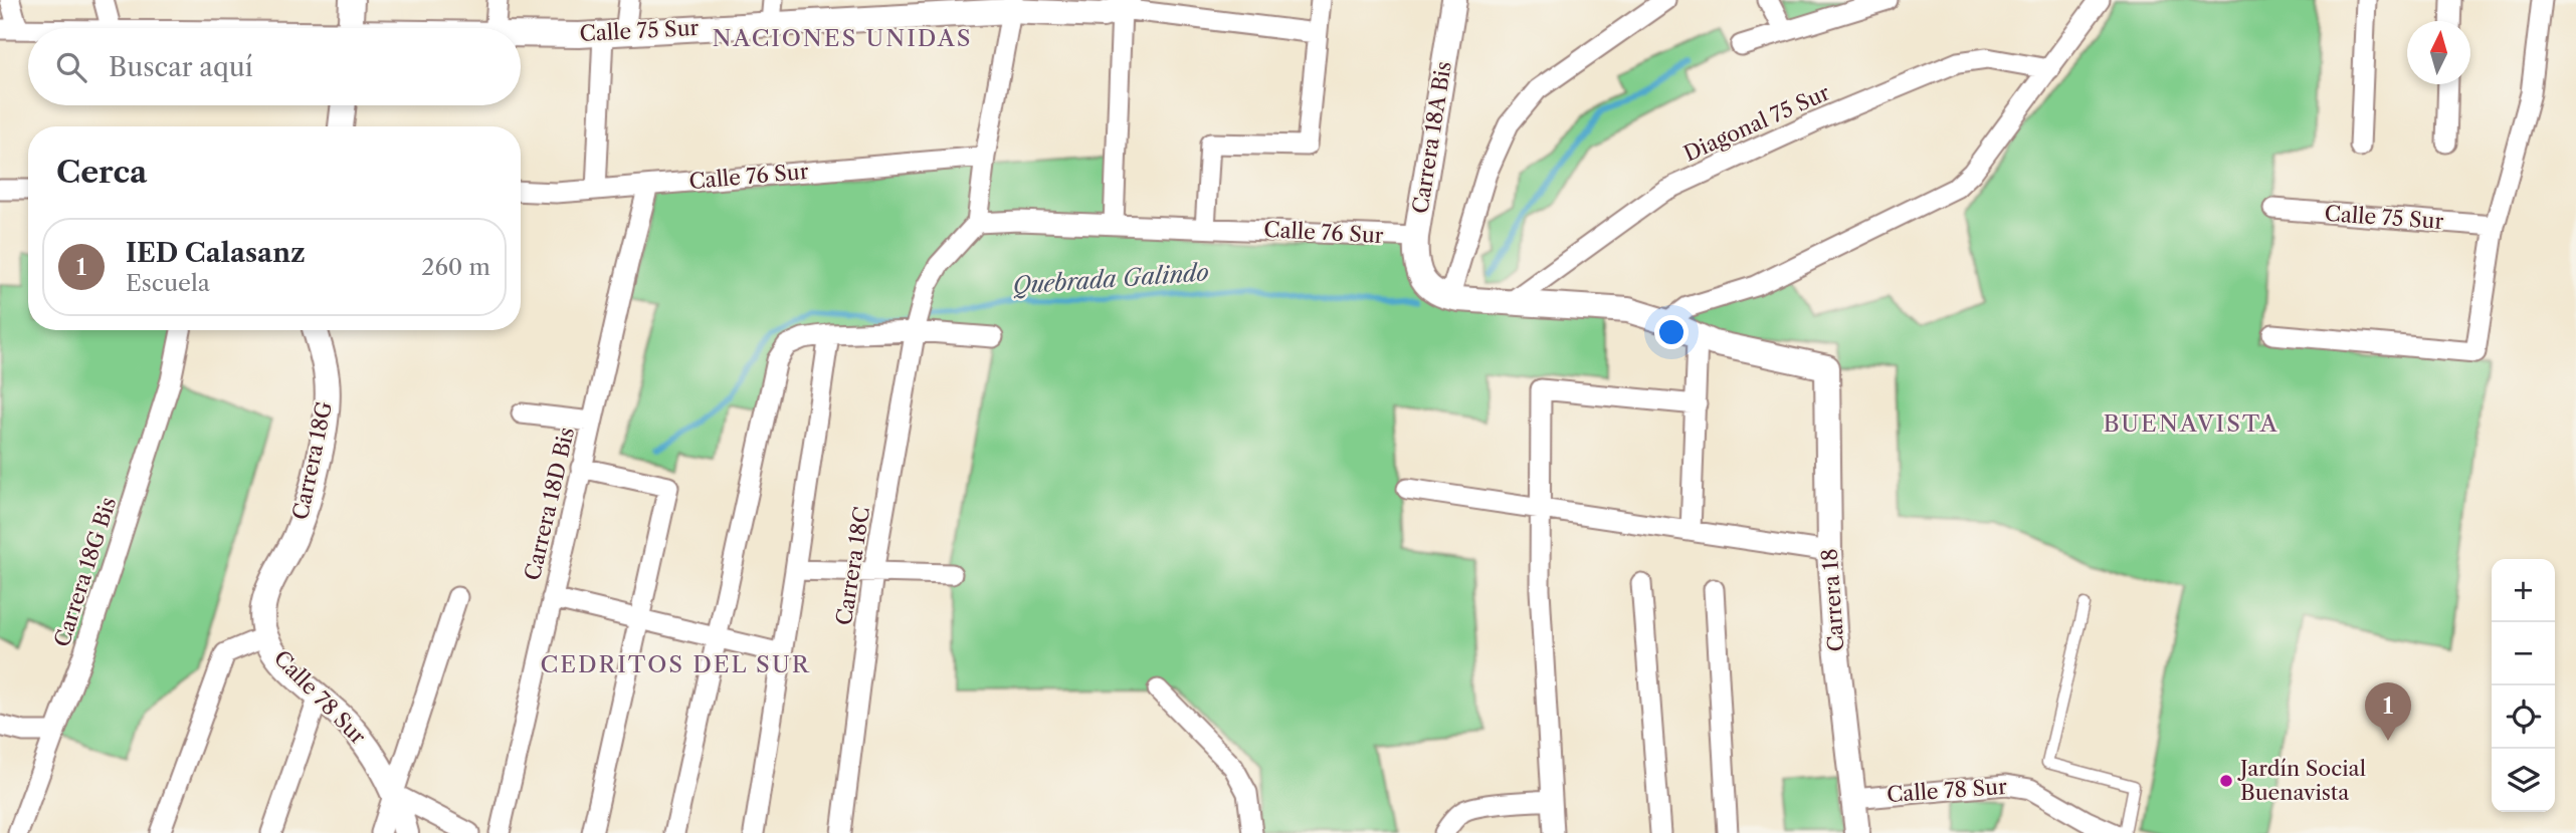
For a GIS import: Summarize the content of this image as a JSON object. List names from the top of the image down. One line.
{"streets":{"street":["Calle 75 Sur","Diagonal 75 Sur","Carrera 18A Bis","Calle 76 Sur","Carrera 18G","Carrera 18D Bis","Carrera 18C","Carrera 18G Bis","Carrera 18","Calle 78 Sur"]},"crossings":[["Carrera 18A Bis","Calle 76 Sur"],["Calle 76 Sur","Carrera 18D Bis"],["Calle 76 Sur","Carrera 18C"],["Carrera 18G","Calle 78 Sur"],["Carrera 18","Calle 78 Sur"]],"districts":["NACIONES UNIDAS","BUENAVISTA","CEDRITOS DEL SUR"],"water":["Quebrada Galindo"],"places":["Jardín Social Buenavista"],"north":"top","page":{"search":"Buscar aquí","heading":"Cerca","list":[{"mark":"1","name":"IED Calasanz","note":"Escuela","value":"260 m"}],"map_buttons":["+","−"],"pins":"1"}}
